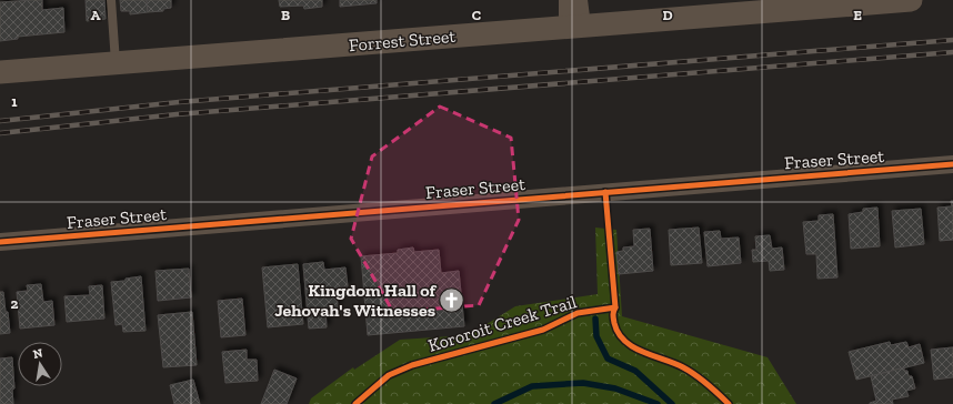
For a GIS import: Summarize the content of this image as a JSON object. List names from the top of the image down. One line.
{"streets":{"street":["Forrest Street","Fraser Street"],"cycle path":["Kororoit Creek Trail"]},"places":{"church":["Kingdom Hall of Jehovah's Witnesses"]},"north":"top","grid":{"columns":["A","B","C","D","E"],"rows":["1","2"]}}
